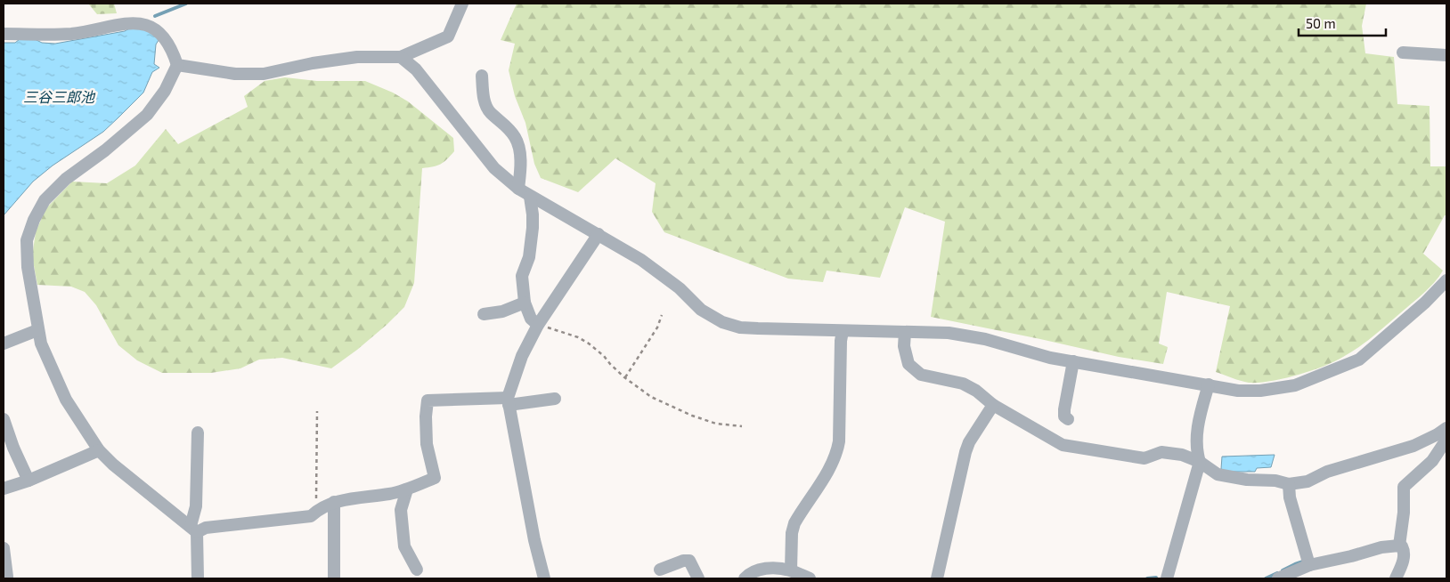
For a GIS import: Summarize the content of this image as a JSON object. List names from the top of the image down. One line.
{"water":["三谷三郎池"],"scale_bar":"50 m"}
